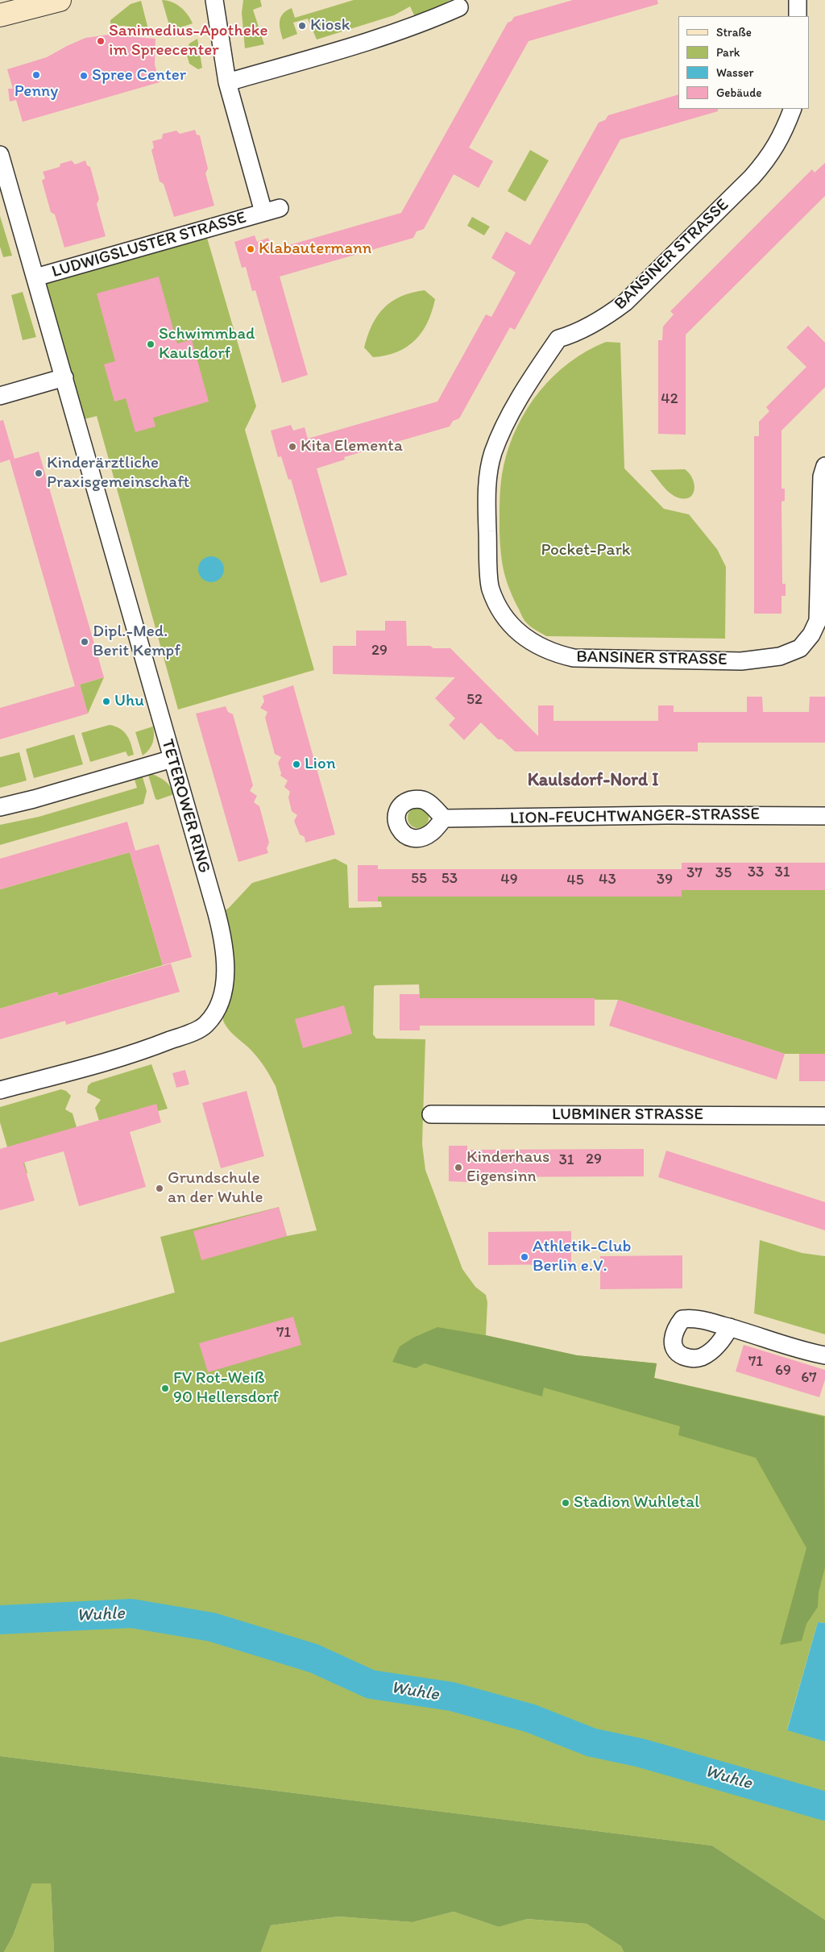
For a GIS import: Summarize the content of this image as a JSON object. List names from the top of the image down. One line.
{"streets":{"street":["LUDWIGSLUSTER STRASSE","BANSINER STRASSE","TETEROWER RING","LION-FEUCHTWANGER-STRASSE","LUBMINER STRASSE"]},"crossings":[["LUDWIGSLUSTER STRASSE","TETEROWER RING"]],"districts":["Kaulsdorf-Nord I"],"water":["Wuhle"],"parks":["Pocket-Park"],"places":["Kiosk","Sanimedius-Apotheke im Spreecenter","Penny","Spree Center","Klabautermann","Schwimmbad Kaulsdorf","Kita Elementa","Kinderärztliche Praxisgemeinschaft","Dipl.-Med. Berit Kempf","Uhu","Lion","Kinderhaus Eigensinn","Grundschule an der Wuhle","Athletik-Club Berlin e.V.","FV Rot-Weiß 90 Hellersdorf","Stadion Wuhletal"],"house_numbers":["42","29","52","33","31","37","35","55","53","49","43","39","45","29","31","71","71","69","67"],"legend":["Straße","Park","Wasser","Gebäude"]}
